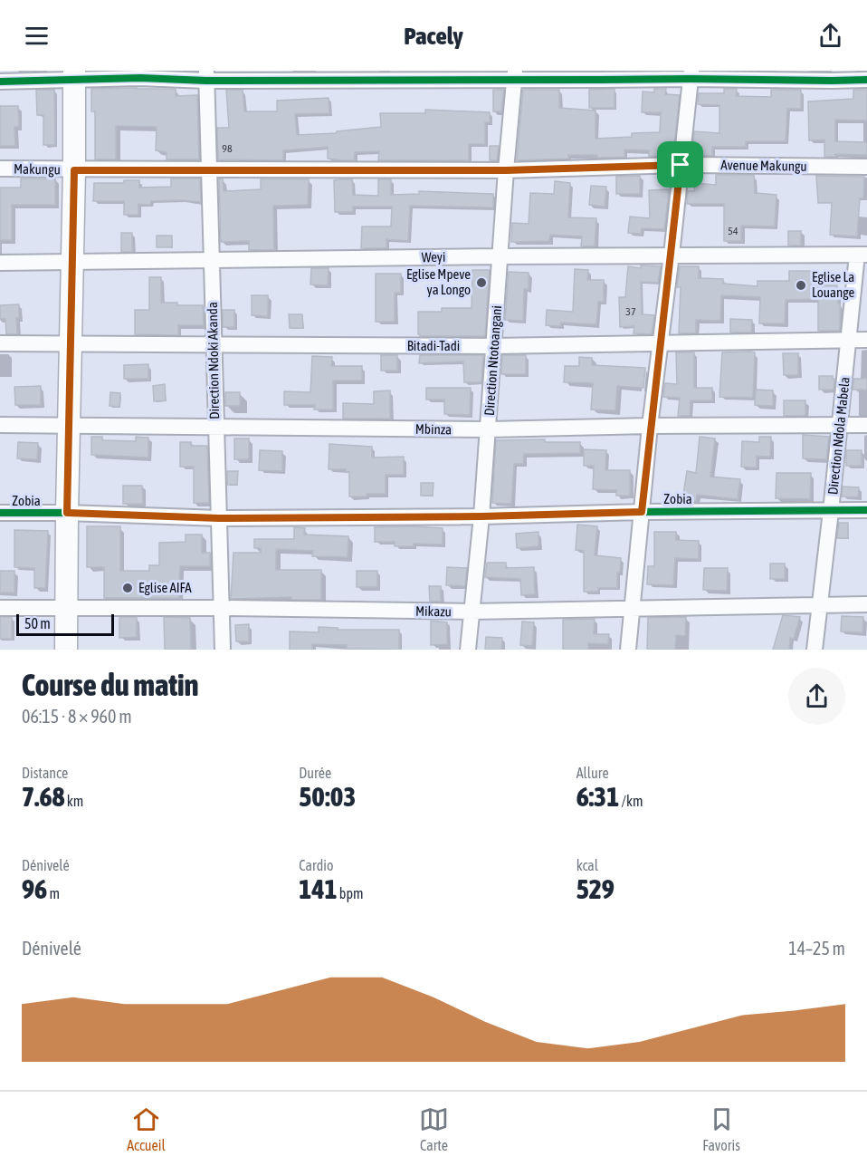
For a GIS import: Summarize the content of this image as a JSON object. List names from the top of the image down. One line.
{"streets":{"street":["Avenue Makungu","Makungu","Weyi","Bitadi-Tadi","Direction Ndoki Akanda","Direction Ntotoangani","Mbinza","Direction Ndola Mabela","Zobia","Mikazu"]},"crossings":[["Avenue Makungu","Makungu"],["Avenue Makungu","Direction Ndoki Akanda"],["Avenue Makungu","Direction Ntotoangani"],["Weyi","Direction Ndoki Akanda"],["Weyi","Direction Ntotoangani"],["Weyi","Direction Ndola Mabela"],["Bitadi-Tadi","Direction Ndoki Akanda"],["Bitadi-Tadi","Direction Ntotoangani"],["Bitadi-Tadi","Direction Ndola Mabela"],["Direction Ndoki Akanda","Mbinza"],["Direction Ndoki Akanda","Zobia"],["Direction Ndoki Akanda","Mikazu"],["Direction Ntotoangani","Mbinza"],["Direction Ntotoangani","Zobia"],["Direction Ntotoangani","Mikazu"],["Mbinza","Direction Ndola Mabela"],["Direction Ndola Mabela","Zobia"],["Direction Ndola Mabela","Mikazu"]],"places":["Eglise Mpeve ya Longo","Eglise La Louange","Eglise AIFA"],"house_numbers":["98","54","37"],"scale_bar":"50 m","page":{"header":"Pacely","scale":"50 m","heading":["Course du matin","06:15 · 8 × 960 m"],"stats":[["Distance","7.68 km"],["Durée","50:03"],["Allure","6:31 /km"],["Dénivelé","96 m"],["Cardio","141 bpm"],["kcal","529"]],"chart":["Dénivelé","14–25 m"],"tabs":["Accueil","Carte","Favoris"]}}
